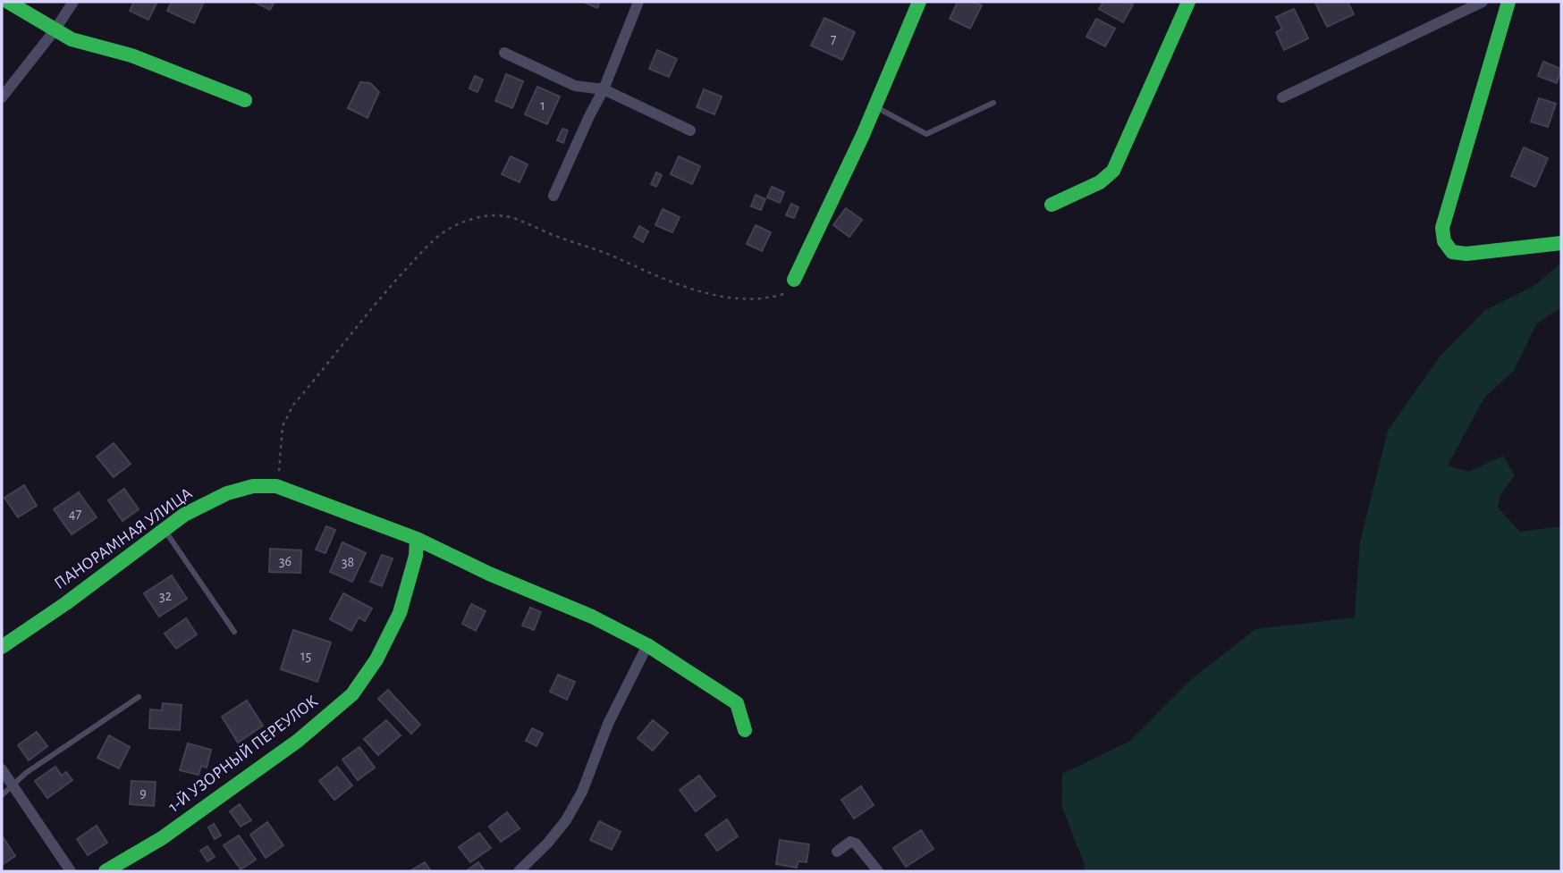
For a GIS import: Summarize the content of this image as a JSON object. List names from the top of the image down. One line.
{"streets":{"street":["ПАНОРАМНАЯ УЛИЦА","1-Й УЗОРНЫЙ ПЕРЕУЛОК"]},"crossings":[["ПАНОРАМНАЯ УЛИЦА","1-Й УЗОРНЫЙ ПЕРЕУЛОК"]],"house_numbers":["7","1","47","36","38","32","15","9"]}
